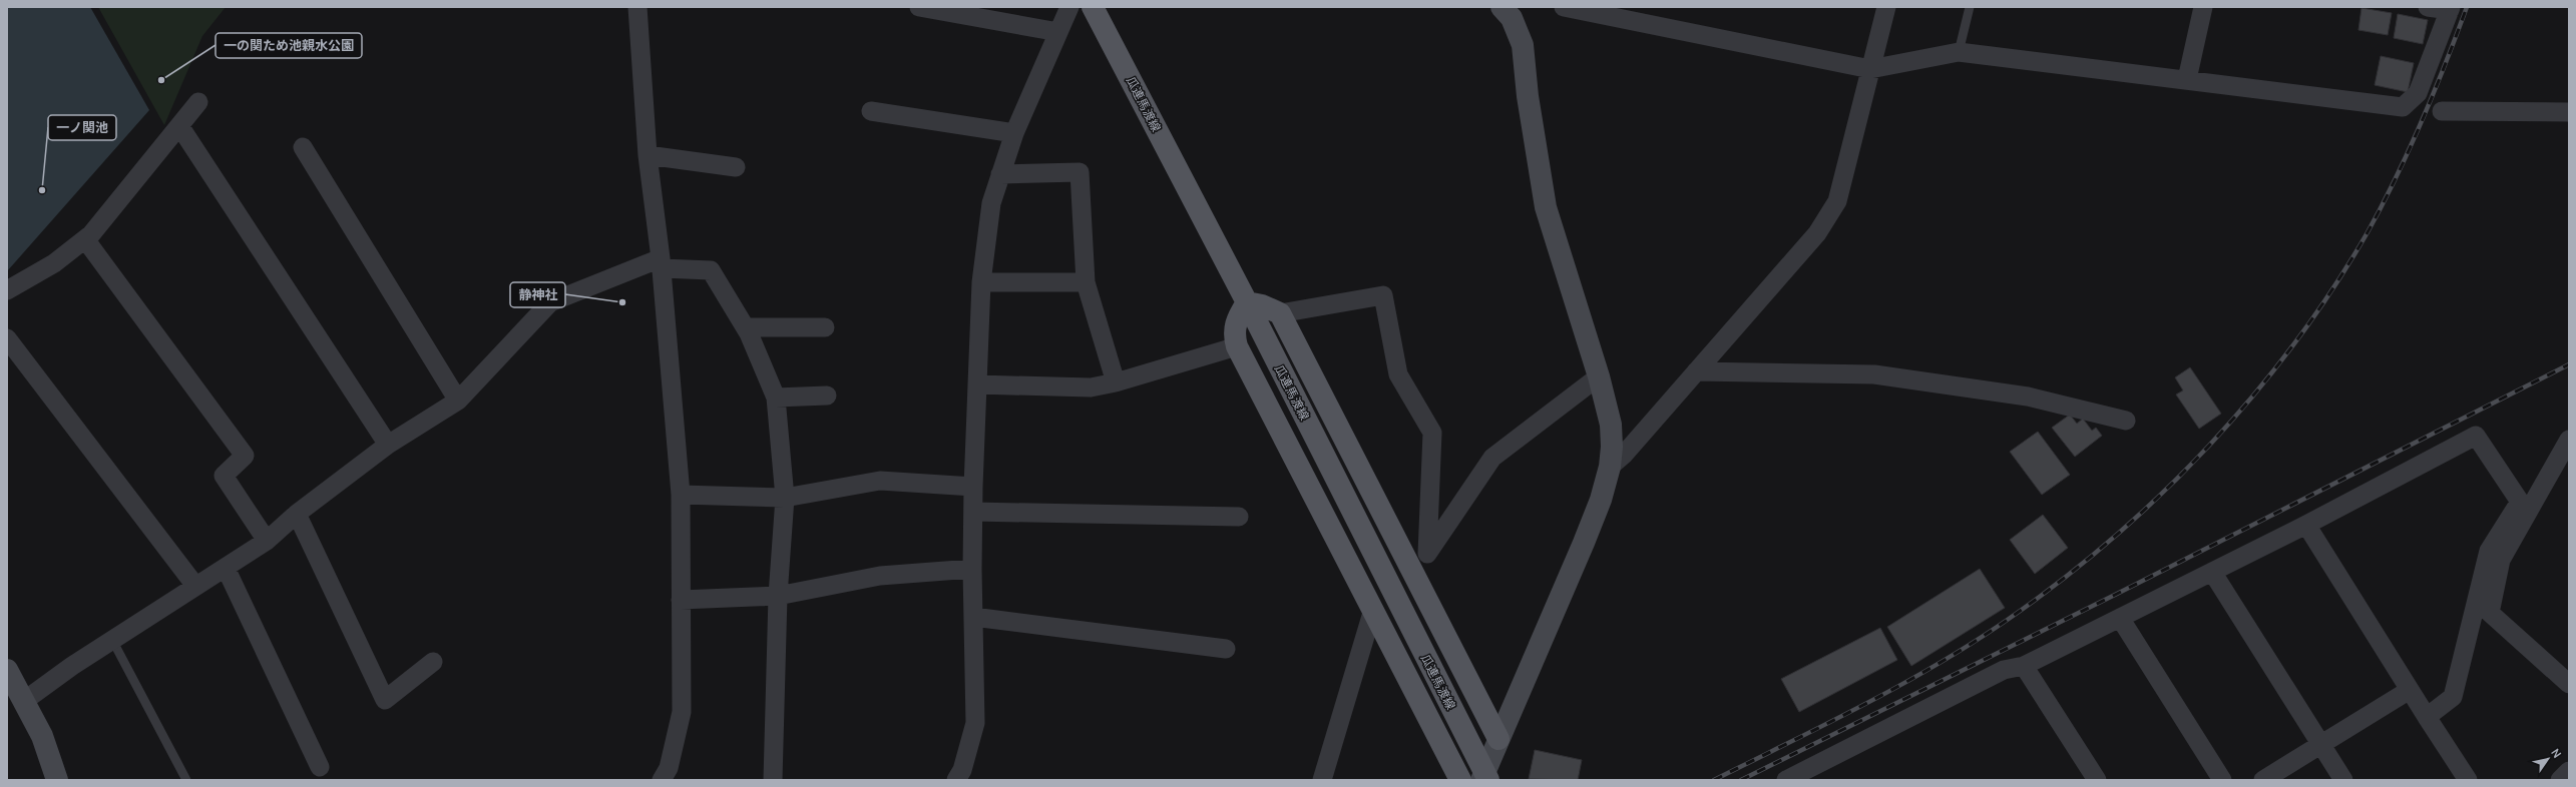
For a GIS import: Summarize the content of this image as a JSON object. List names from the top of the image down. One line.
{"streets":{"main road":["瓜連馬渡線"]},"places":["一の関ため池親水公園","一ノ関池","静神社"],"north":"top right"}
